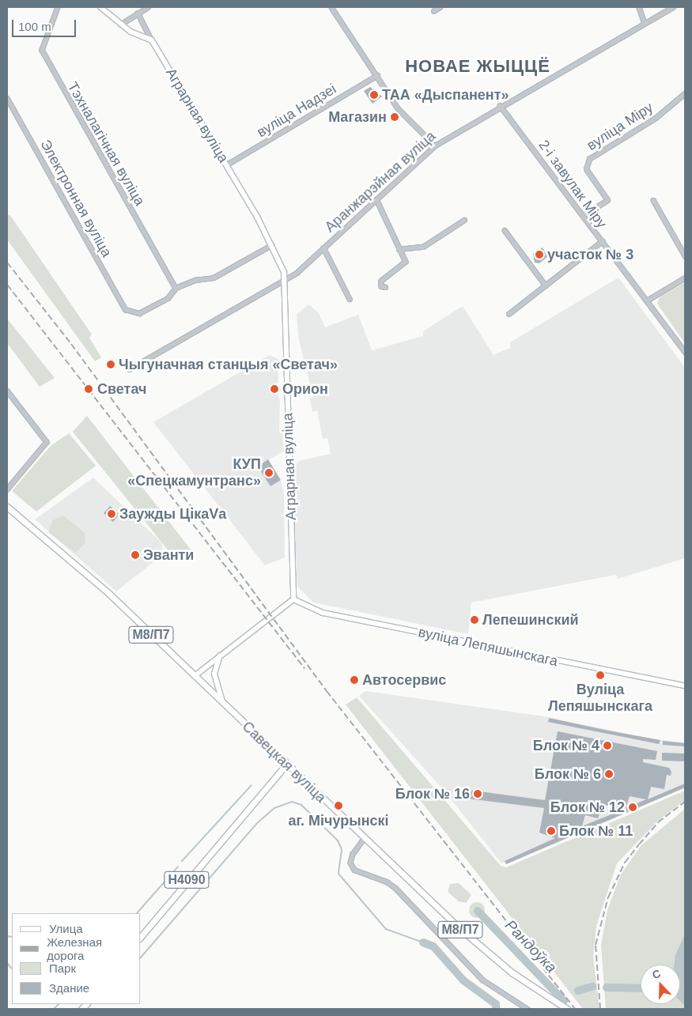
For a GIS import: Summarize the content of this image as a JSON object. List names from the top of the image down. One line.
{"streets":{"main road":["М8/П7","Савецкая вуліца","Н4090"],"street":["вуліца Надзеі","Аграрная вуліца","вуліца Міру","Тэхналагічная вуліца","Аранжарэйная вуліца","2-і завулак Міру","Электронная вуліца","вуліца Лепяшынскага"]},"crossings":[["вуліца Надзеі","Аграрная вуліца"],["Аграрная вуліца","Аранжарэйная вуліца"],["Аграрная вуліца","вуліца Лепяшынскага"],["вуліца Міру","2-і завулак Міру"],["Тэхналагічная вуліца","Электронная вуліца"],["Аранжарэйная вуліца","2-і завулак Міру"],["Савецкая вуліца","Н4090"]],"districts":["НОВАЕ ЖЫЦЦЁ"],"water":["Рандоўка"],"places":["ТАА «Дыспанент»","Магазин","участок № 3","Чыгуначная станцыя «Светач»","Светач","Орион","КУП «Спецкамунтранс»","Заужды ЦікаVа","Эванти","Лепешинский","Вуліца Лепяшынскага","Автосервис","Блок № 4","Блок № 6","Блок № 16","аг. Мічурынскі","Блок № 12","Блок № 11"],"legend":["Улица","Железная дорога","Парк","Здание"],"scale_bar":"100 m","north":"top"}
